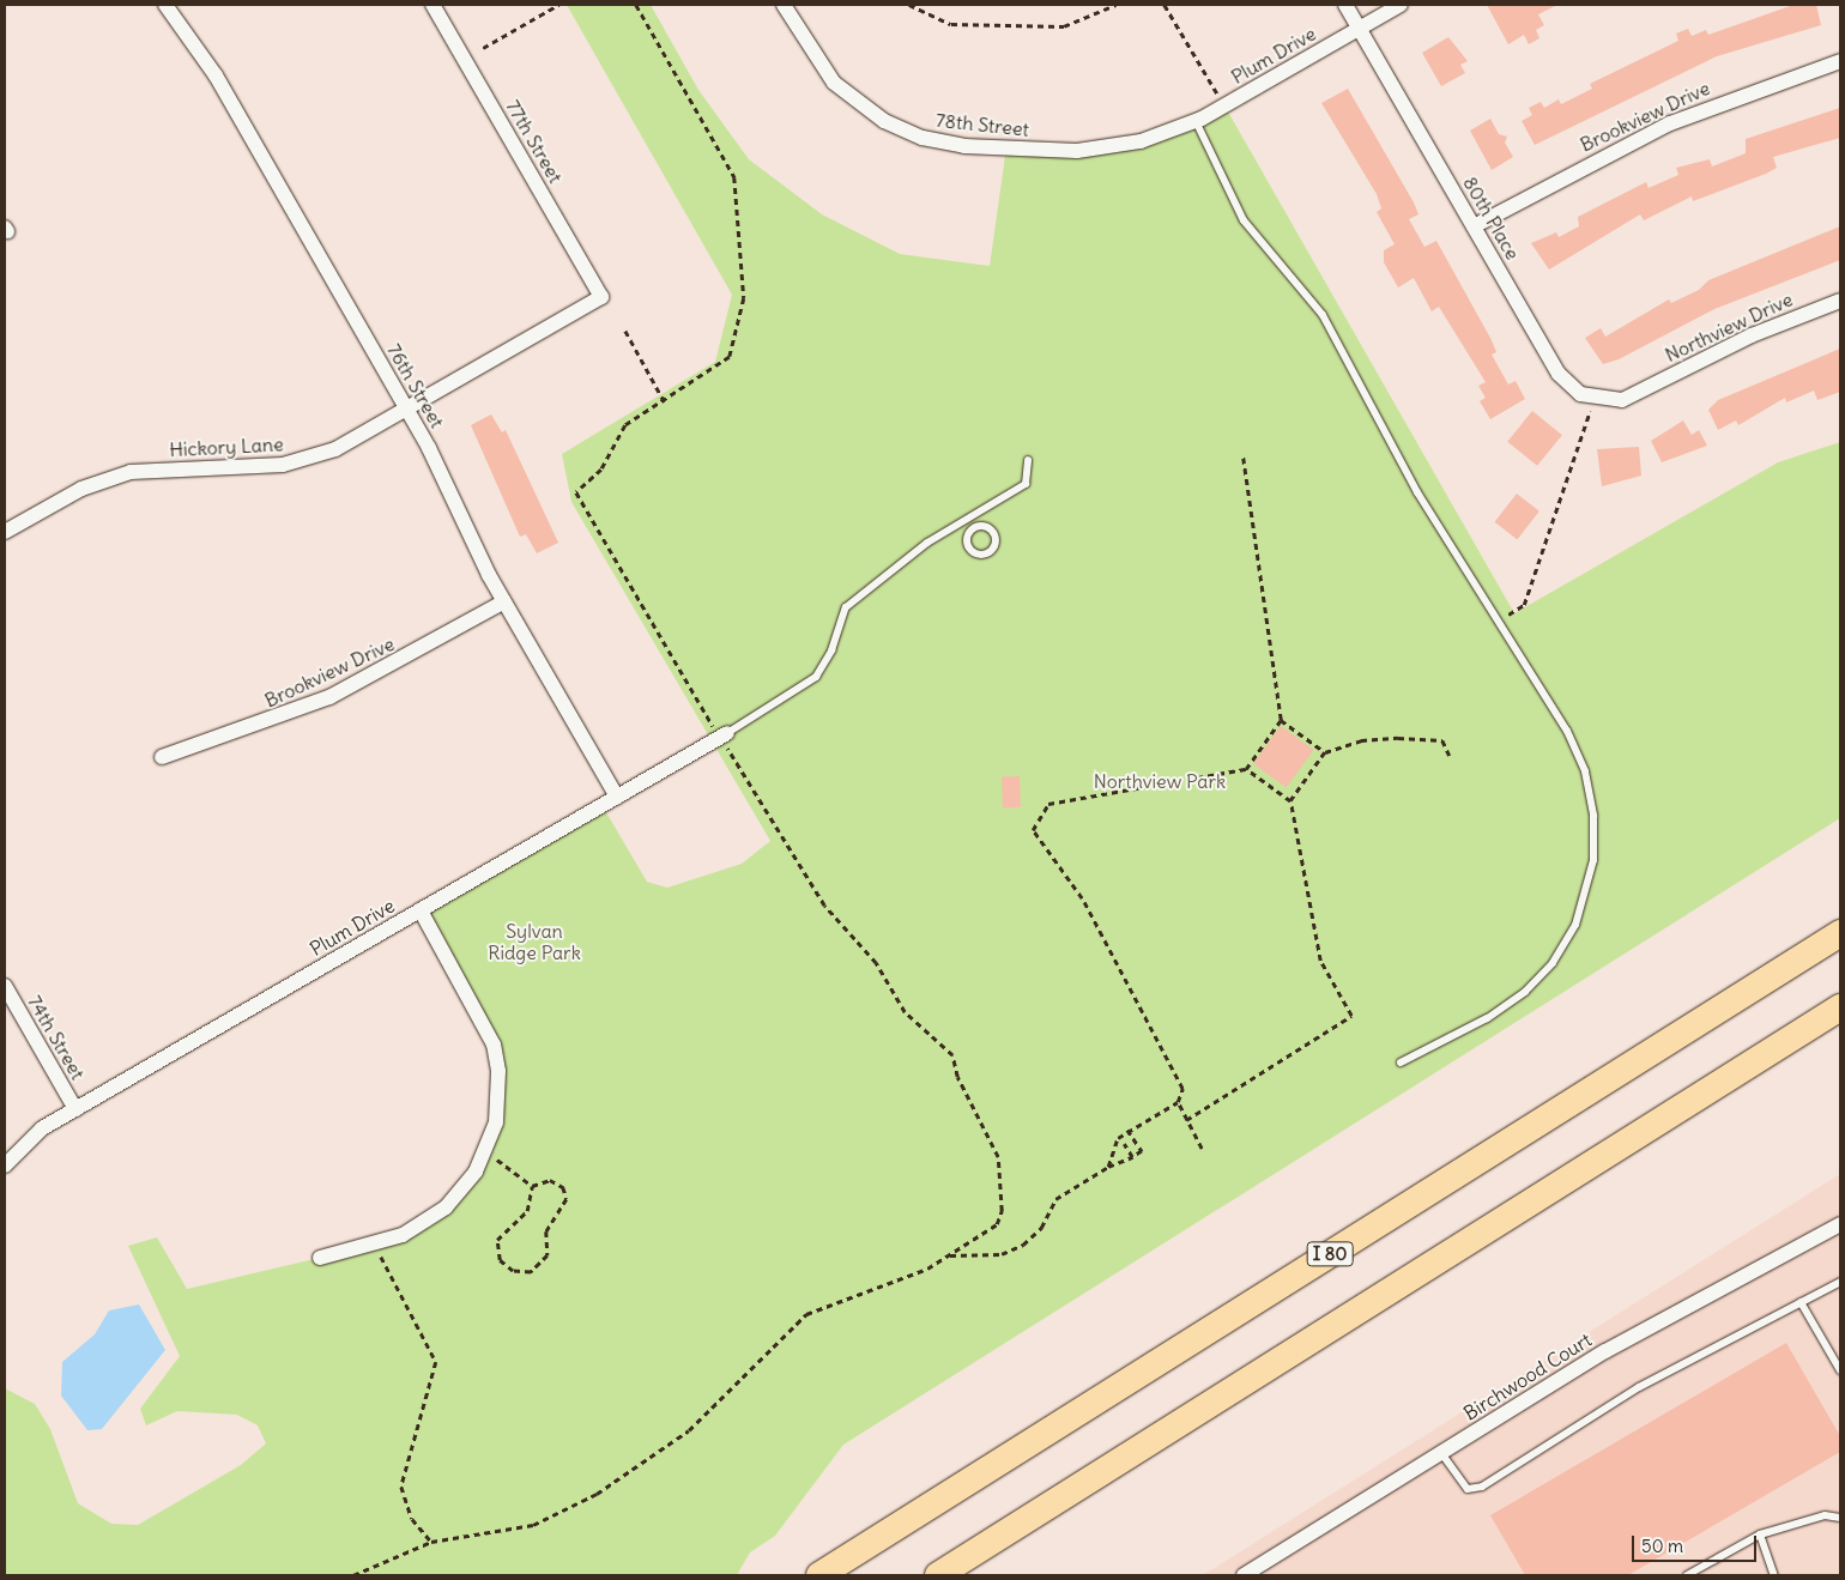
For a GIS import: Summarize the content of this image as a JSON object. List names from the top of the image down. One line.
{"streets":{"highway":["I 80"],"street":["Plum Drive","Brookview Drive","78th Street","77th Street","80th Place","Northview Drive","76th Street","Hickory Lane","74th Street","Birchwood Court"]},"crossings":[["Plum Drive","78th Street"],["Plum Drive","80th Place"],["Plum Drive","76th Street"],["Plum Drive","74th Street"],["Brookview Drive","80th Place"],["Brookview Drive","76th Street"],["77th Street","Hickory Lane"],["80th Place","Northview Drive"],["76th Street","Hickory Lane"]],"parks":["Northview Park","Sylvan Ridge Park"],"scale_bar":"50 m"}
